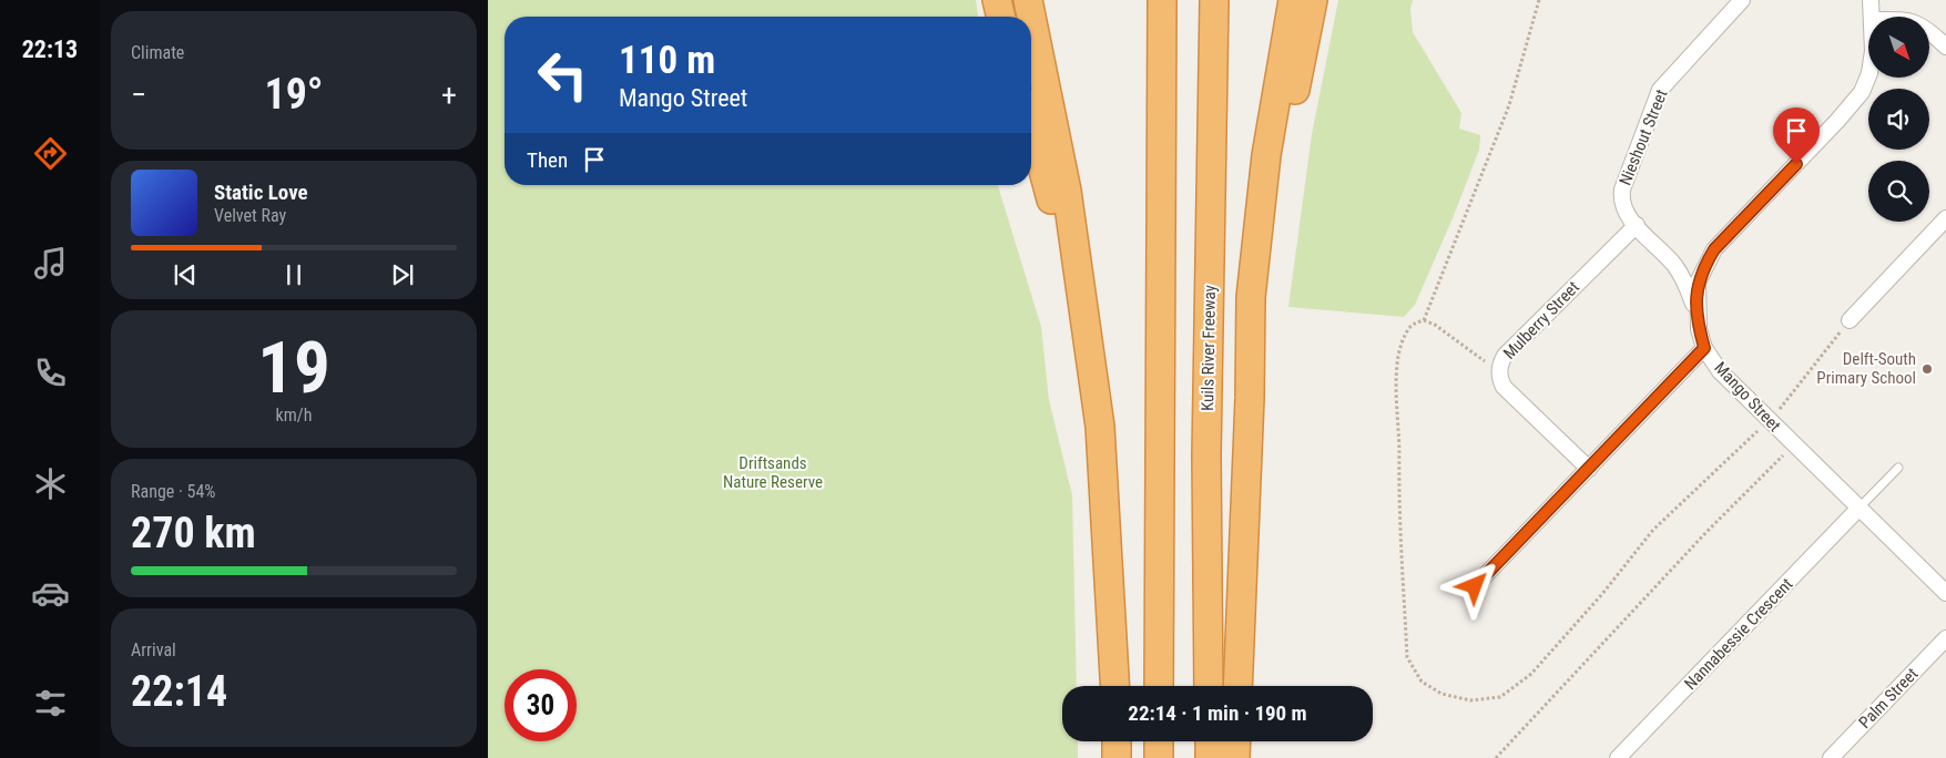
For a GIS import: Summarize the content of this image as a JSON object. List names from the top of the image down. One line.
{"streets":{"highway":["Kuils River Freeway"],"street":["Nieshout Street","Mulberry Street","Mango Street","Nannabessie Crescent","Palm Street"]},"crossings":[["Nieshout Street","Mulberry Street"],["Nieshout Street","Mango Street"],["Mango Street","Nannabessie Crescent"]],"parks":["Driftsands Nature Reserve"],"places":["Delft-South Primary School"],"north":"bottom right","page":{"tabs":"22:13","tile":["Climate",["19","km/h"],["Range · 54%","270 km"],["Arrival","22:14"]],"turn":["110 m","Mango Street"],"heat":["−","19°","+"],"then":"Then","song":["Static Love","Velvet Ray"],"limit":"30","trip":"22:14 · 1 min · 190 m"}}
